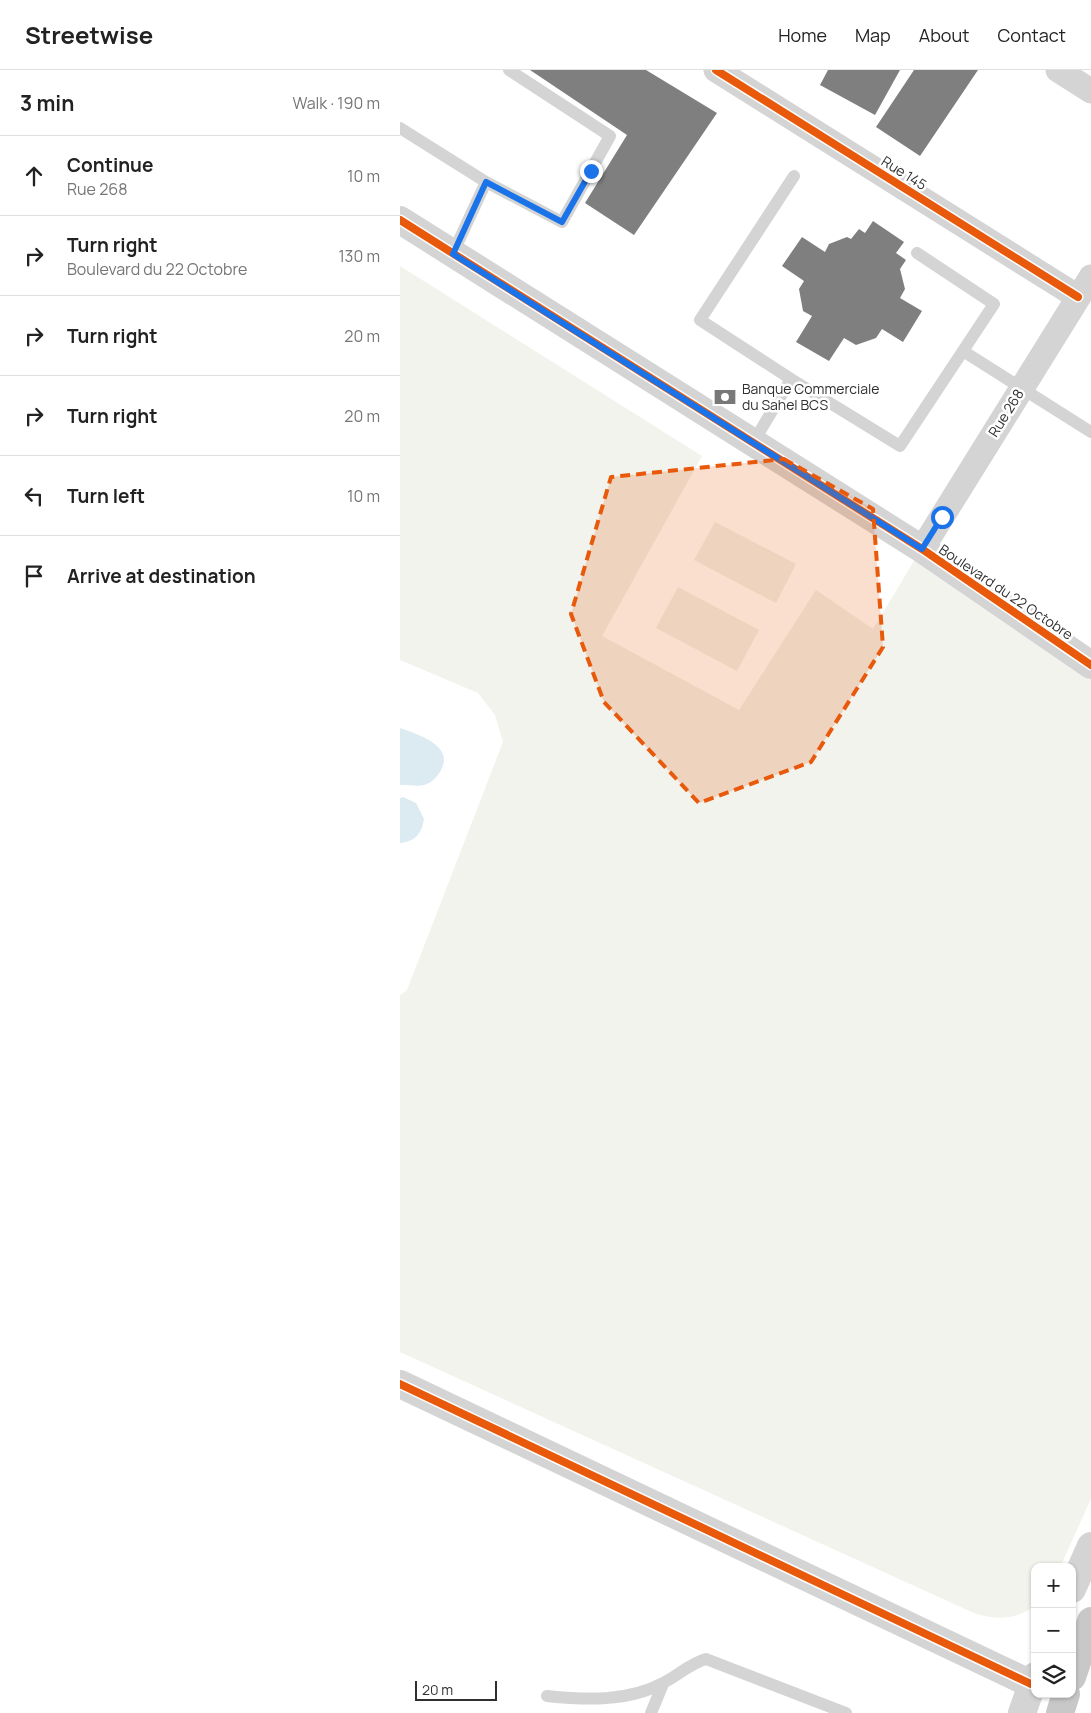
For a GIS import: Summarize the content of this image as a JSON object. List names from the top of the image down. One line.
{"streets":{"street":["Rue 145","Rue 268","Boulevard du 22 Octobre"]},"crossings":[["Rue 145","Rue 268"],["Rue 268","Boulevard du 22 Octobre"]],"places":{"bank":["Banque Commerciale du Sahel BCS"]},"scale_bar":"20 m","page":{"header":"Streetwise","nav":["Home","Map","About","Contact"],"heading":["3 min","Walk · 190 m"],"list":[["Continue","Rue 268","10 m"],["Turn right","Boulevard du 22 Octobre","130 m"],["Turn right","20 m"],["Turn right","20 m"],["Turn left","10 m"],"Arrive at destination"],"map_buttons":["+","−"],"scale":"20 m"}}
